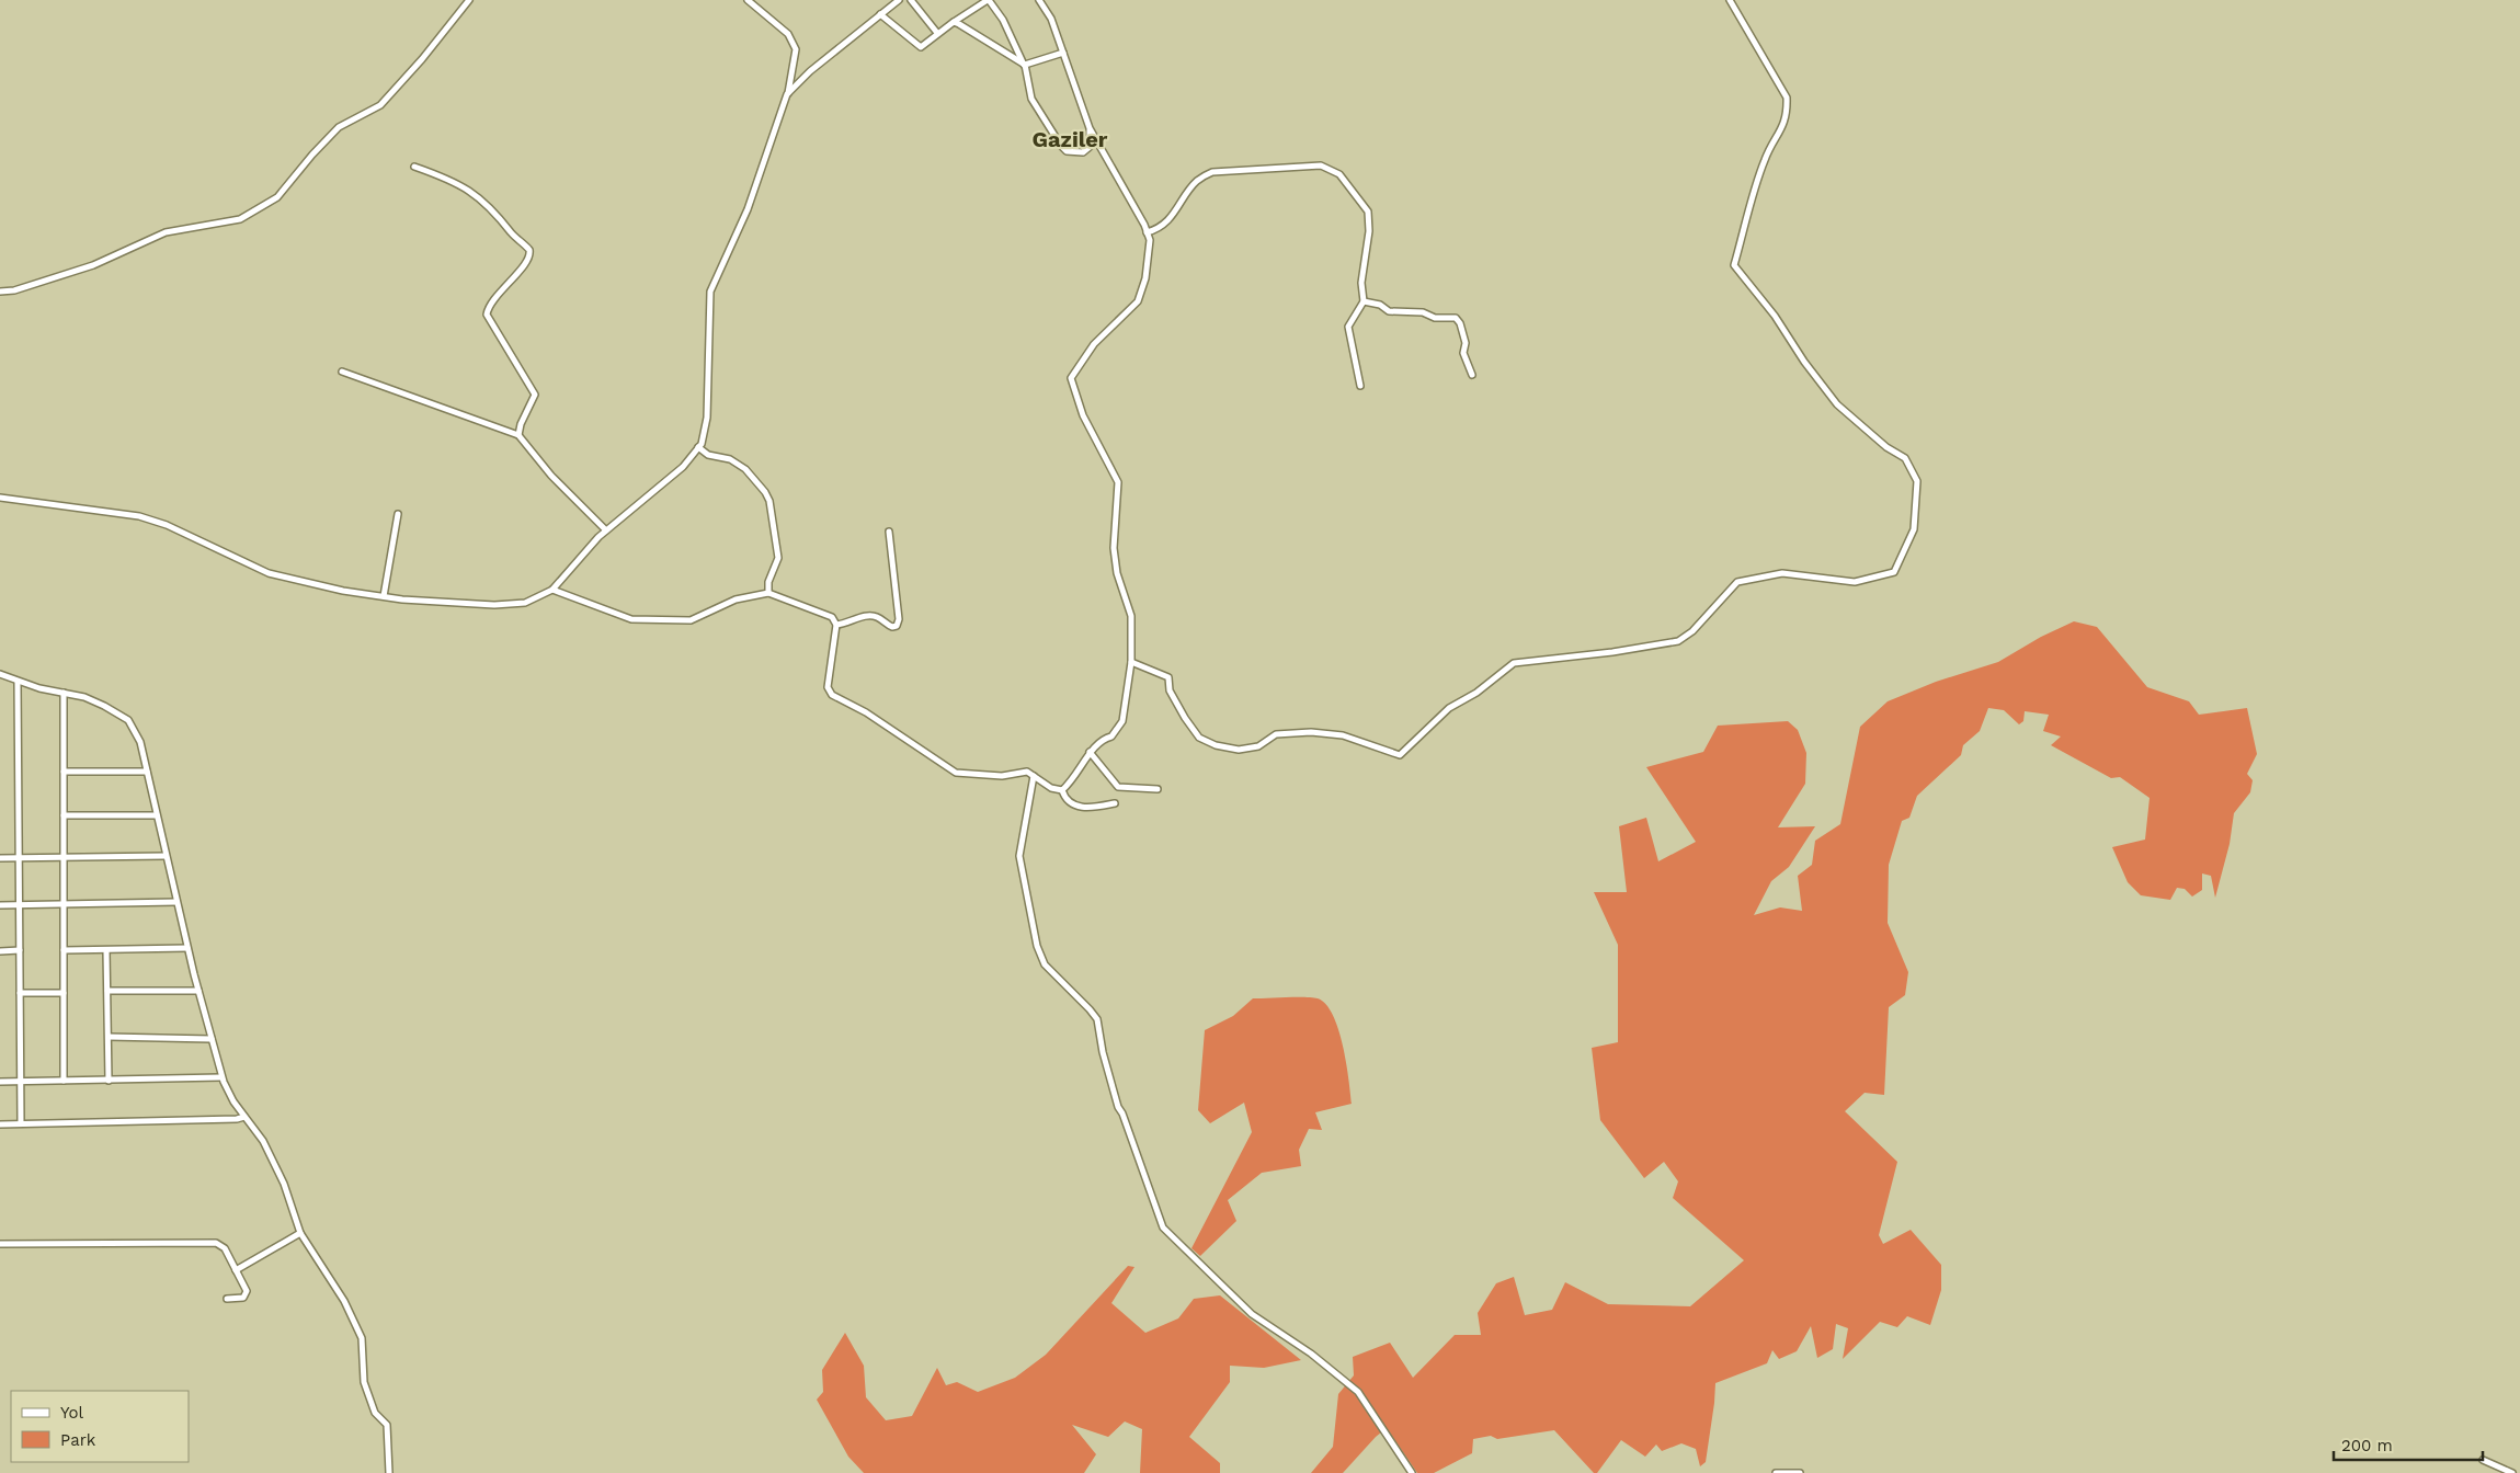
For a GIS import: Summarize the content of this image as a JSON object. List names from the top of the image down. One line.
{"districts":["Gaziler"],"legend":["Yol","Park"],"scale_bar":"200 m"}
